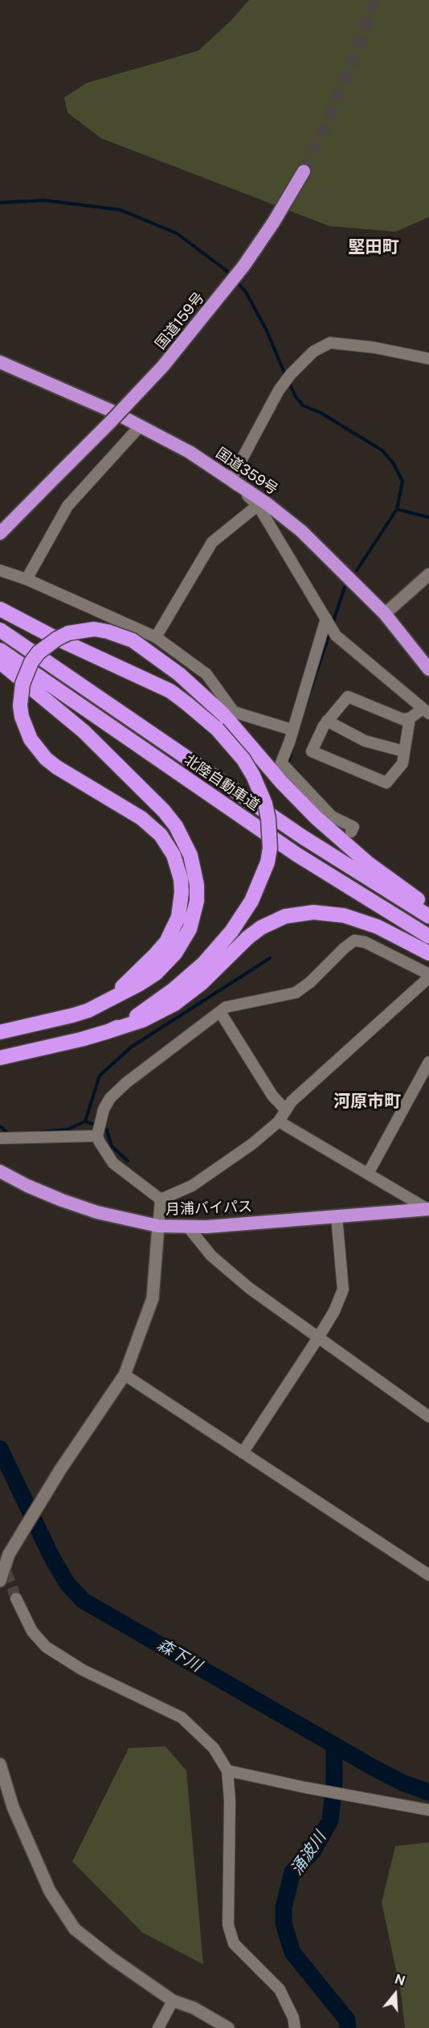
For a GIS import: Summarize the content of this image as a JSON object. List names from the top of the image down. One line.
{"streets":{"highway":["国道159号","国道359号","北陸自動車道","月浦バイパス"]},"districts":["堅田町","河原市町"],"water":["森下川","涌波川"],"north":"top"}
